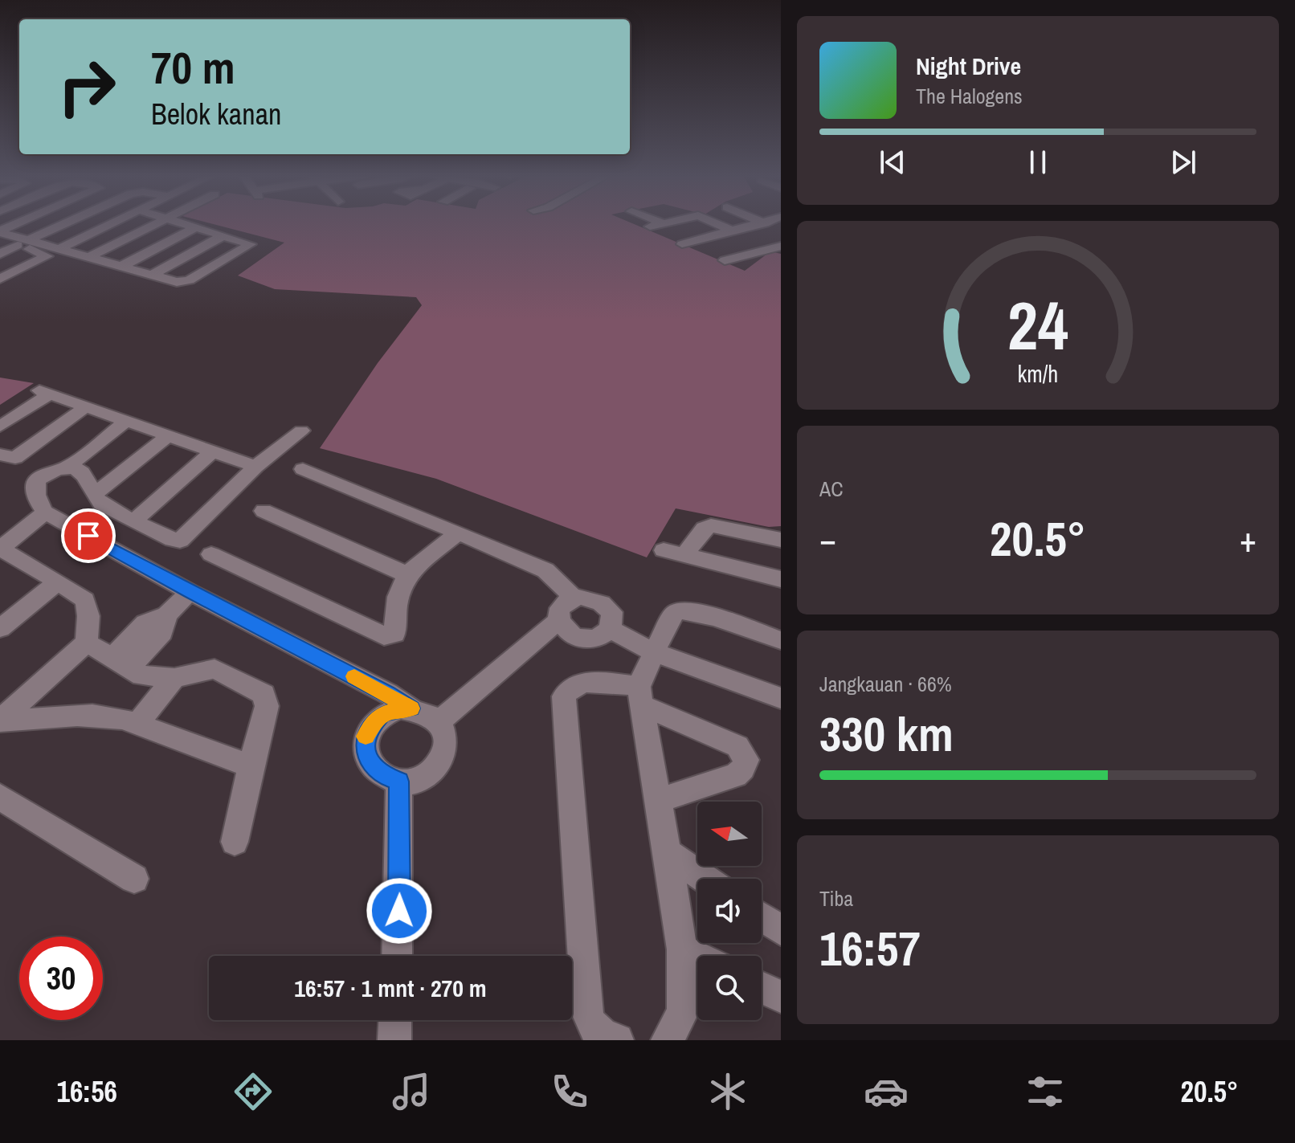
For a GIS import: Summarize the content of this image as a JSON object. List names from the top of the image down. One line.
{"north":"left","page":{"turn":["70 m","Belok kanan"],"song":["Night Drive","The Halogens"],"tile":["AC",["Jangkauan · 66%","330 km"],["Tiba","16:57"]],"heat":["−","20.5°","+"],"limit":"30","trip":"16:57 · 1 mnt · 270 m","tabs":["16:56","20.5°"],"gauge":["24","km/h"]}}
